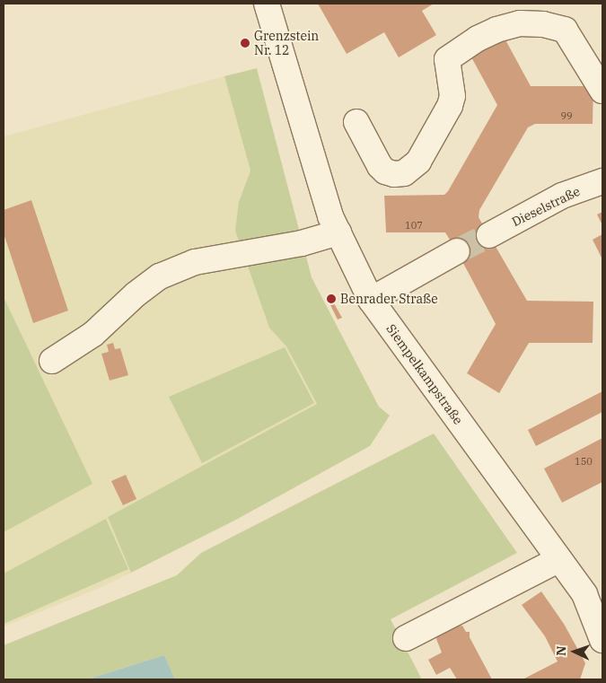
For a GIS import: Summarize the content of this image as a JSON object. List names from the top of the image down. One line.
{"streets":{"street":["Dieselstraße","Siempelkampstraße"]},"places":["Grenzstein Nr. 12","Benrader Straße"],"house_numbers":["99","107","150"],"north":"left"}
